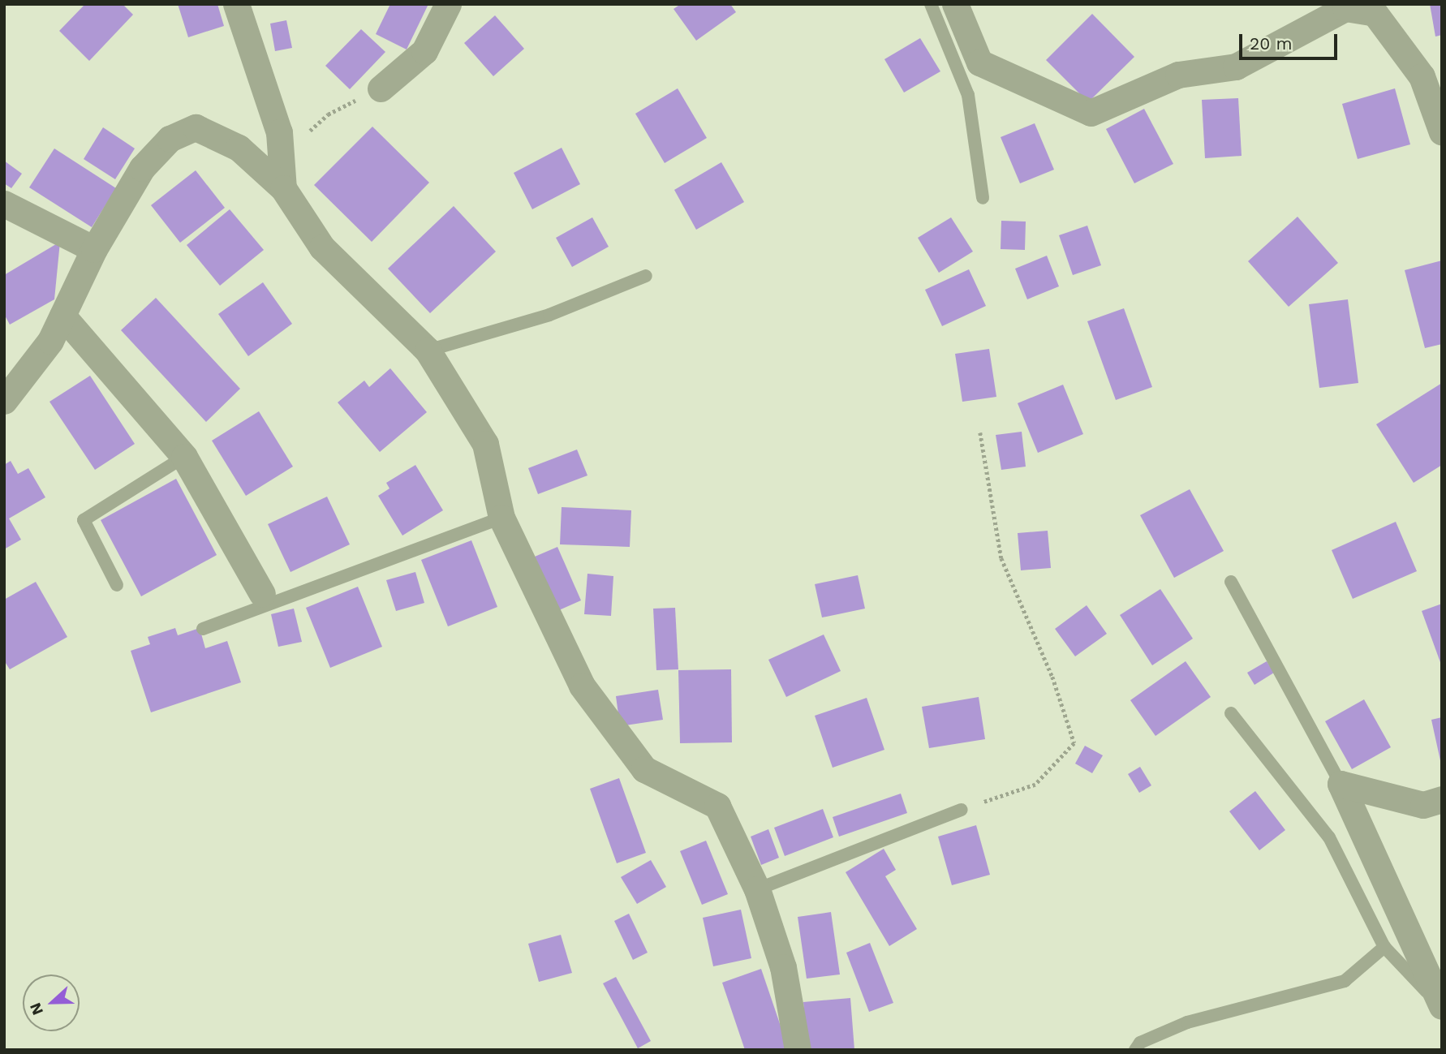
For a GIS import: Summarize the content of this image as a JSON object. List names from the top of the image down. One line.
{"scale_bar":"20 m","north":"left"}
